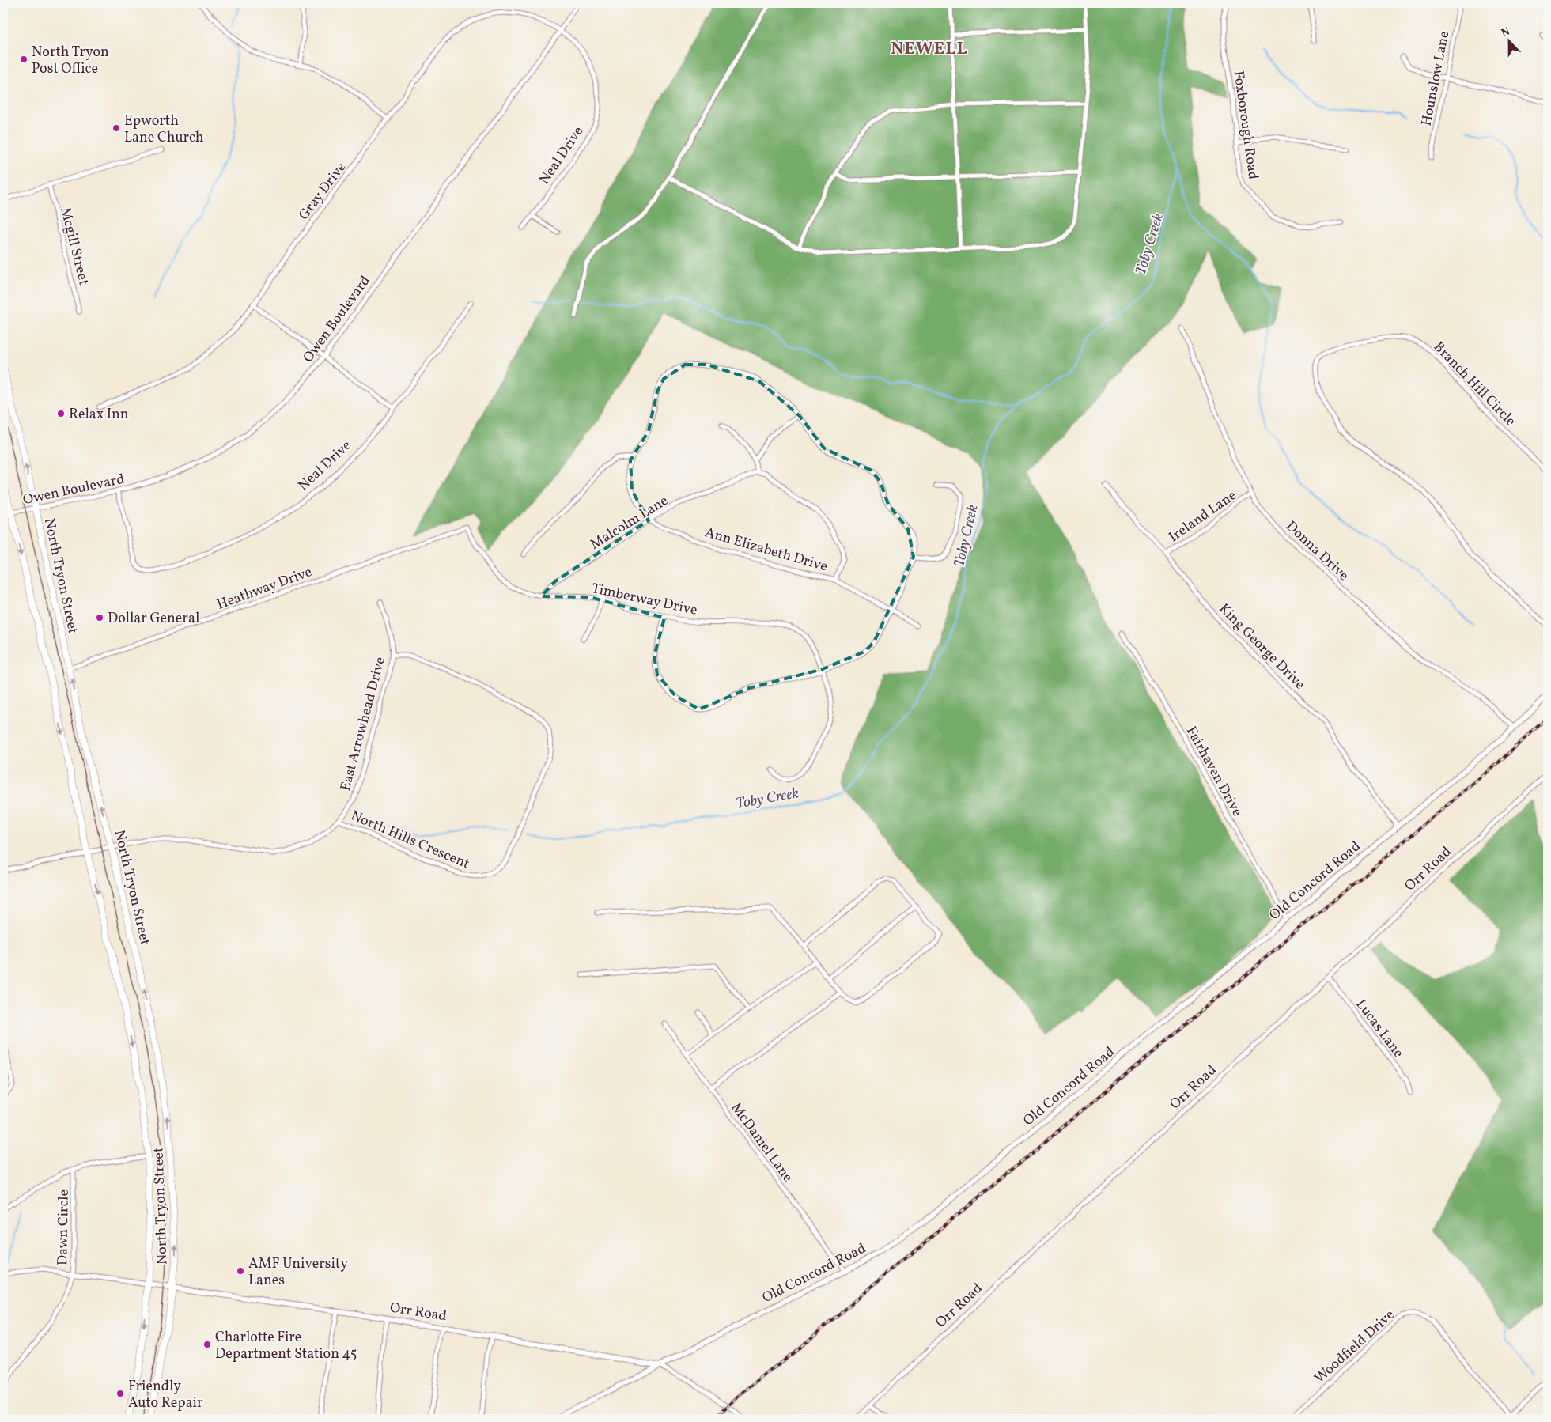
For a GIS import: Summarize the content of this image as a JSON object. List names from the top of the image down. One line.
{"streets":{"main road":["North Tryon Street"],"street":["Hounslow Lane","Foxborough Road","Neal Drive","Gray Drive","Mcgill Street","Owen Boulevard","Branch Hill Circle","Ireland Lane","Malcolm Lane","Ann Elizabeth Drive","Donna Drive","Heathway Drive","Timberway Drive","King George Drive","East Arrowhead Drive","Fairhaven Drive","North Hills Crescent","Orr Road","Old Concord Road","Lucas Lane","McDaniel Lane","Dawn Circle","Woodfield Drive"]},"crossings":[["Neal Drive","Gray Drive"],["Neal Drive","Owen Boulevard"],["Gray Drive","Owen Boulevard"],["Owen Boulevard","North Tryon Street"],["Ireland Lane","Donna Drive"],["Ireland Lane","King George Drive"],["Malcolm Lane","Ann Elizabeth Drive"],["Malcolm Lane","Timberway Drive"],["Donna Drive","Old Concord Road"],["North Tryon Street","Heathway Drive"],["North Tryon Street","East Arrowhead Drive"],["North Tryon Street","Orr Road"],["Heathway Drive","Timberway Drive"],["King George Drive","Old Concord Road"],["East Arrowhead Drive","North Hills Crescent"],["Fairhaven Drive","Old Concord Road"],["Orr Road","Old Concord Road"],["Orr Road","Lucas Lane"],["Orr Road","Dawn Circle"],["Old Concord Road","McDaniel Lane"]],"districts":["NEWELL"],"water":["Toby Creek"],"places":["North Tryon Post Office","Epworth Lane Church","Relax Inn","Dollar General","AMF University Lanes","Charlotte Fire Department Station 45","Friendly Auto Repair"],"north":"top"}
